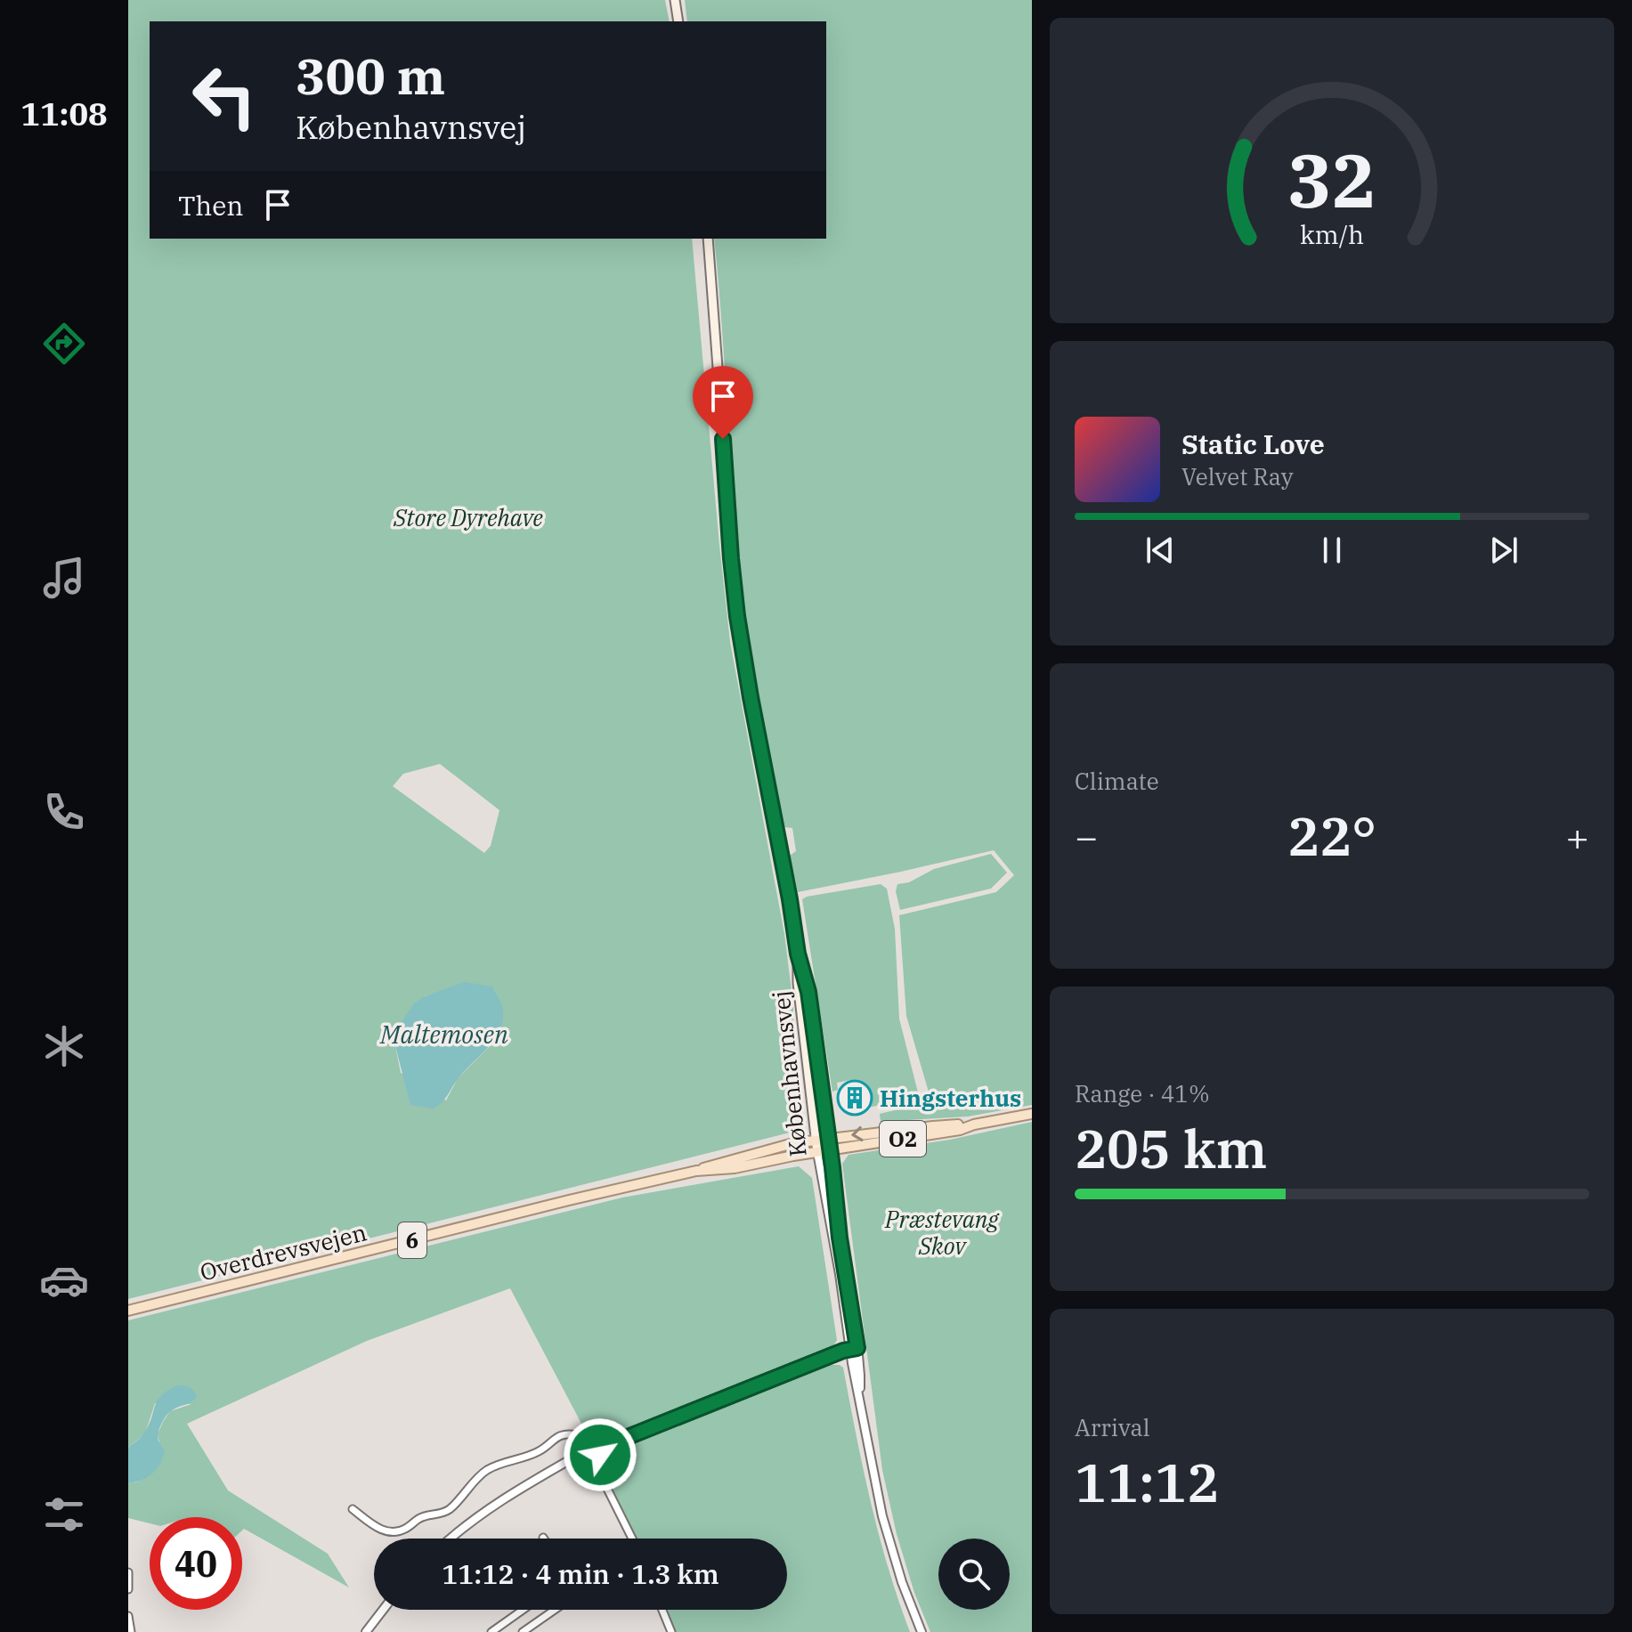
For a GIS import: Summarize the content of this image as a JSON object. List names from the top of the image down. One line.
{"streets":{"main road":["Københavnsvej","O2","6","Overdrevsvejen"]},"crossings":[["Københavnsvej","Overdrevsvejen"]],"water":["Maltemosen"],"parks":["Store Dyrehave","Præstevang Skov"],"places":{"building":["Hingsterhus"]},"page":{"tabs":"11:08","turn":["300 m","Københavnsvej"],"then":"Then","song":["Static Love","Velvet Ray"],"tile":["Climate",["Range · 41%","205 km"],["Arrival","11:12"]],"heat":["−","22°","+"],"limit":"40","trip":"11:12 · 4 min · 1.3 km","gauge":["32","km/h"]}}
